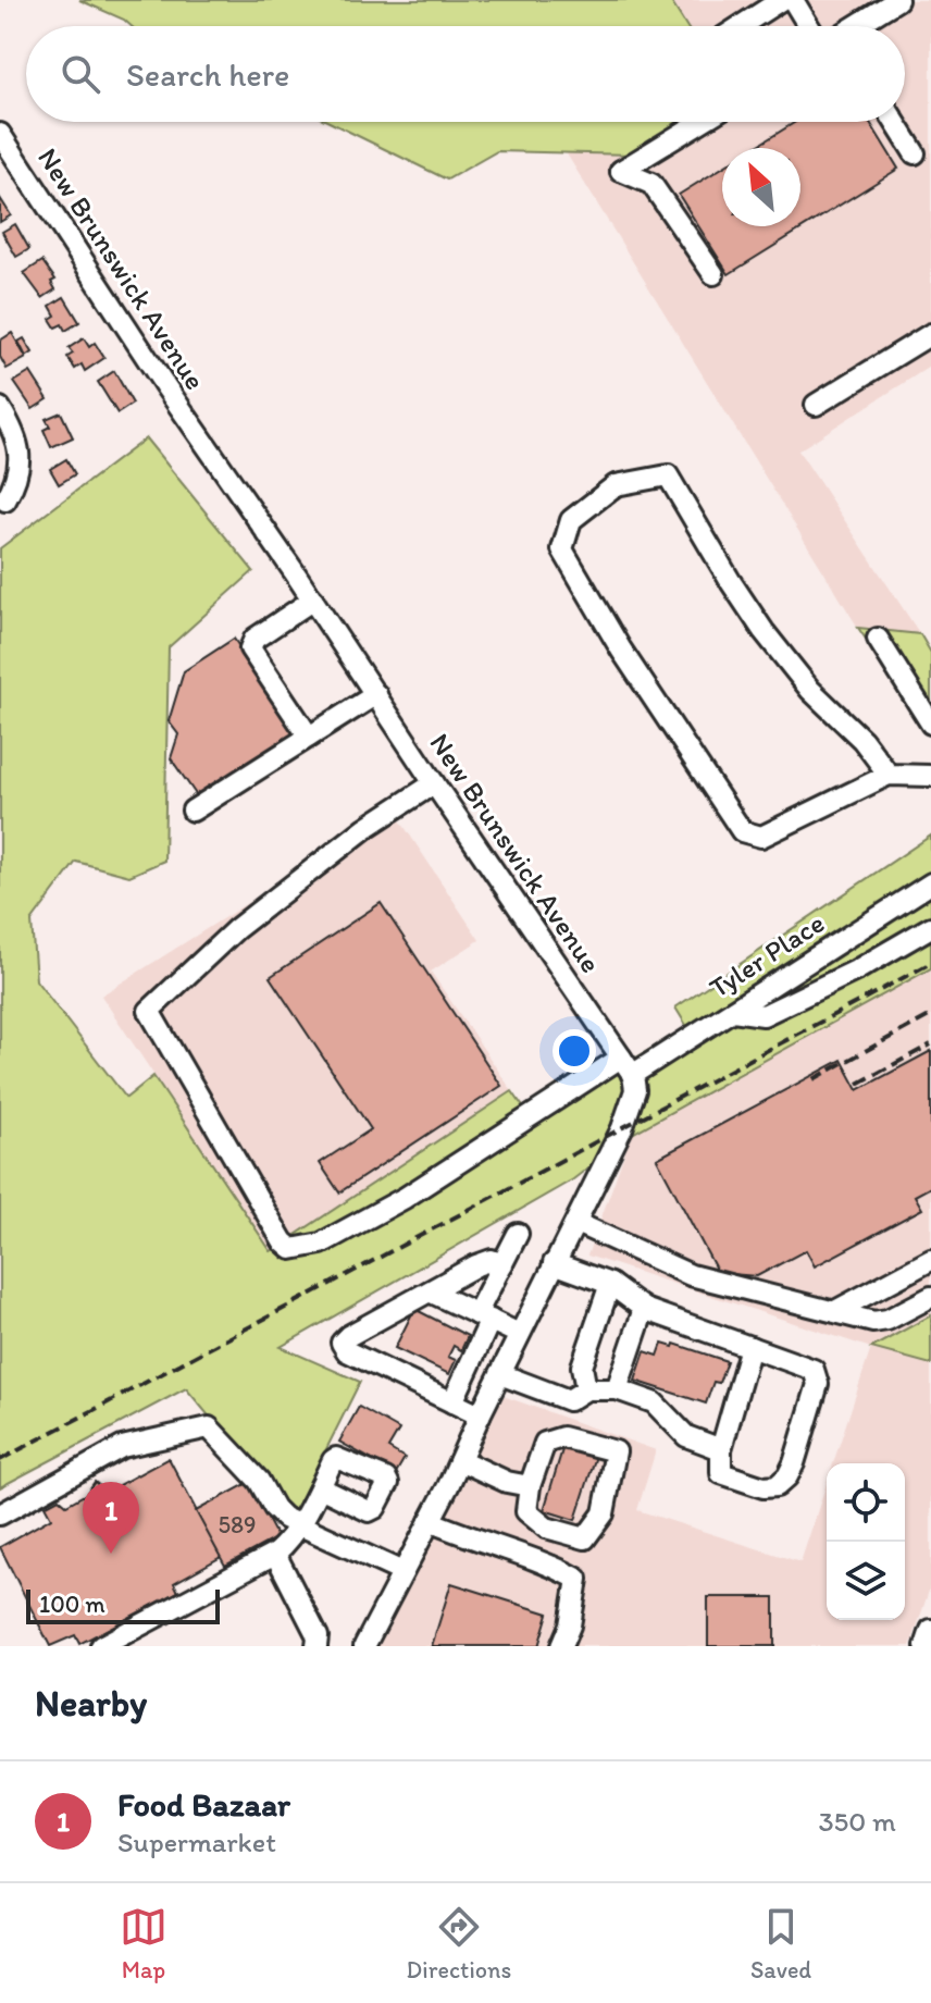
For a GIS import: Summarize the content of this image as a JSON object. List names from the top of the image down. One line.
{"streets":{"street":["New Brunswick Avenue","Tyler Place"]},"crossings":[["New Brunswick Avenue","Tyler Place"]],"house_numbers":["589"],"scale_bar":"100 m","north":"top left","page":{"search":"Search here","pins":"1","scale":"100 m","heading":"Nearby","list":[{"mark":"1","name":"Food Bazaar","note":"Supermarket","value":"350 m"}],"nav":["Map","Directions","Saved"]}}
